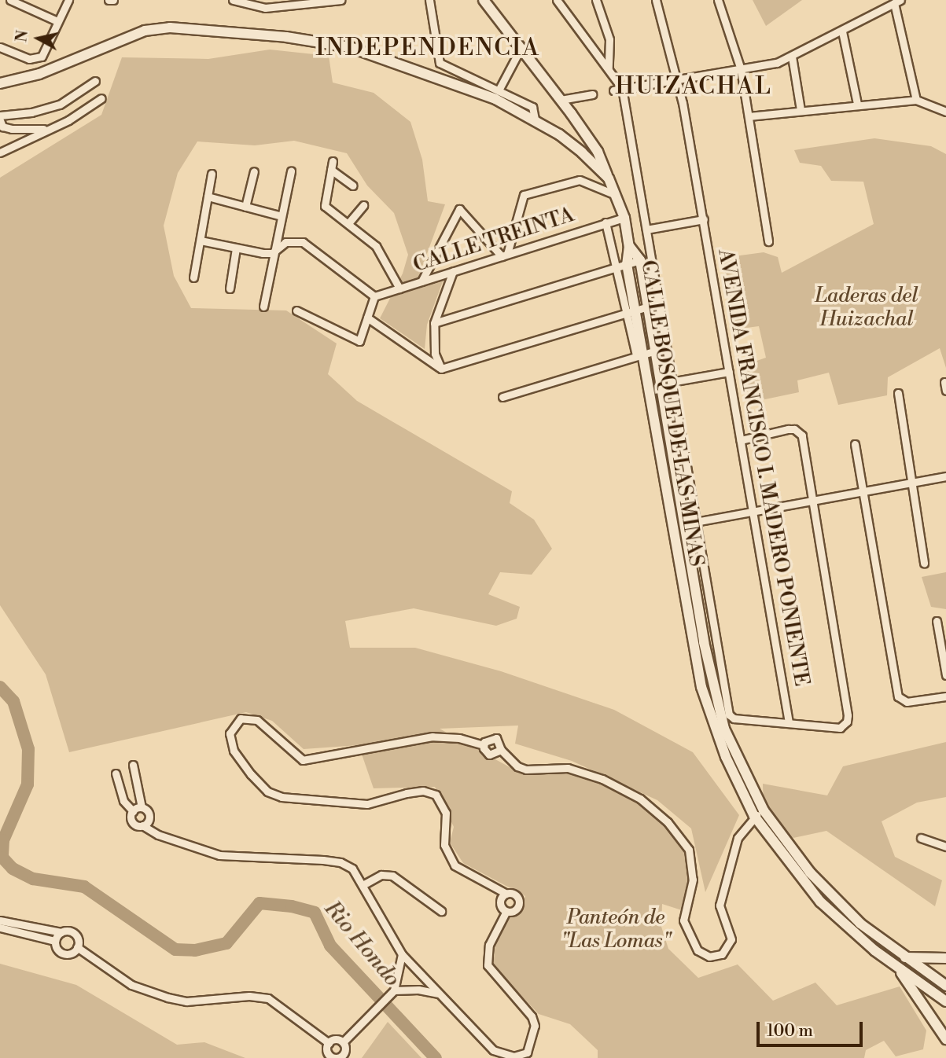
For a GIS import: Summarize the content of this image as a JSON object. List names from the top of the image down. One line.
{"streets":{"main road":["CALLE BOSQUE DE LAS MINAS"],"street":["CALLE TREINTA","AVENIDA FRANCISCO I. MADERO PONIENTE"]},"districts":["INDEPENDENCIA","HUIZACHAL"],"water":["Rio Hondo"],"parks":["Laderas del Huizachal","Panteón de \"Las Lomas\""],"scale_bar":"100 m","north":"left"}
